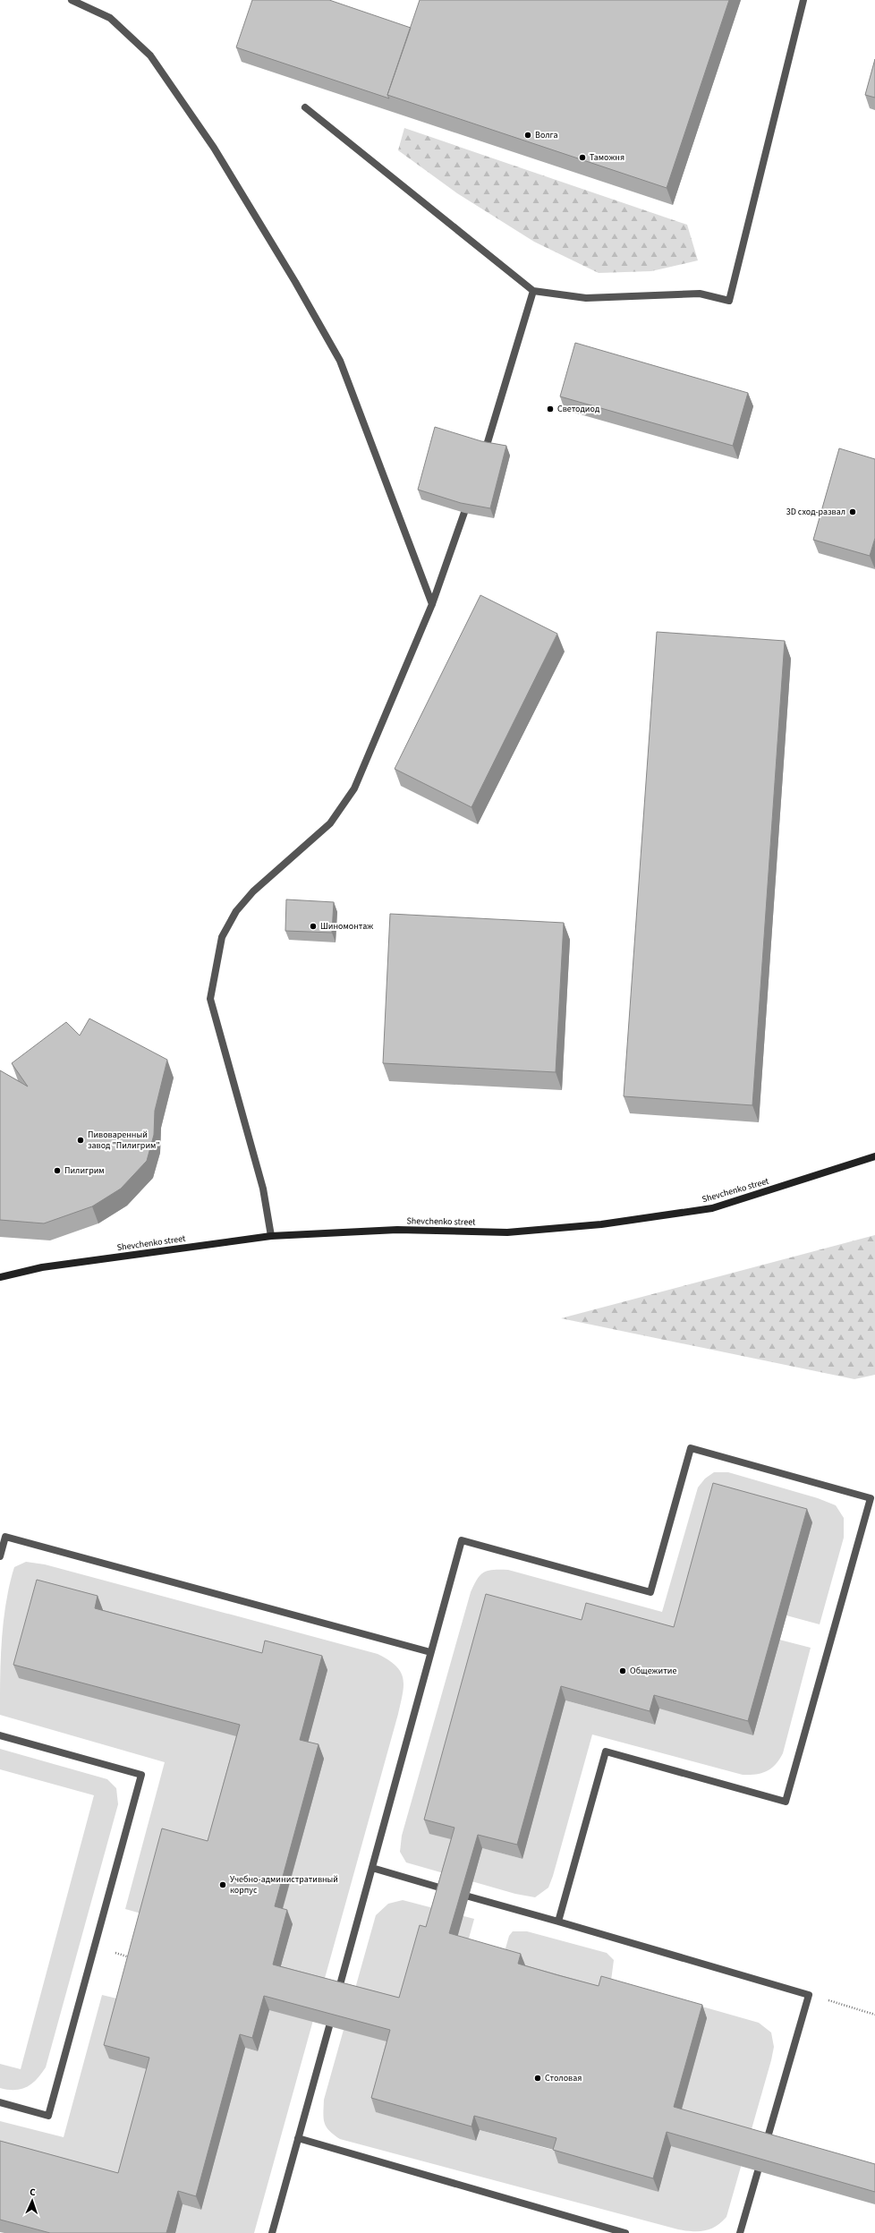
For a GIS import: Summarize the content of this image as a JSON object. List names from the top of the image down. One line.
{"streets":{"main road":["Shevchenko street"]},"places":["Волга","Таможня","Светодиод","3D сход-развал","Шиномонтаж","Пивоваренный завод \"Пилигрим\"","Пилигрим","Общежитие","Учебно-административный корпус","Столовая"],"north":"top"}
